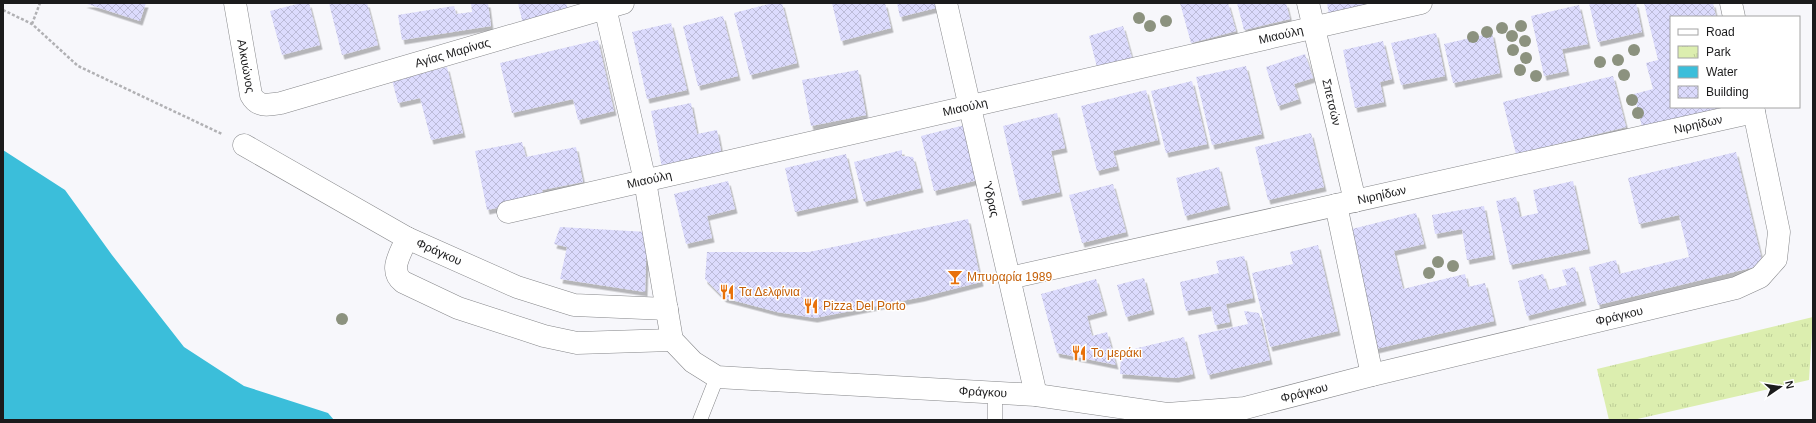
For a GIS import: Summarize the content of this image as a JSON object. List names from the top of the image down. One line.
{"streets":{"street":["Μιαούλη","Αγίας Μαρίνας","Αλκυώνος","Σπετσών","Νιρηίδων","Ύδρας","Φράγκου"]},"crossings":[["Μιαούλη","Σπετσών"],["Μιαούλη","Ύδρας"],["Αγίας Μαρίνας","Αλκυώνος"],["Σπετσών","Νιρηίδων"],["Σπετσών","Φράγκου"],["Νιρηίδων","Ύδρας"],["Νιρηίδων","Φράγκου"],["Ύδρας","Φράγκου"]],"places":{"bar":["Μπυραρία 1989"],"restaurant":["Τα Δελφίνια","Pizza Del Porto","Το μεράκι"]},"legend":["Road","Park","Water","Building"],"north":"right"}
